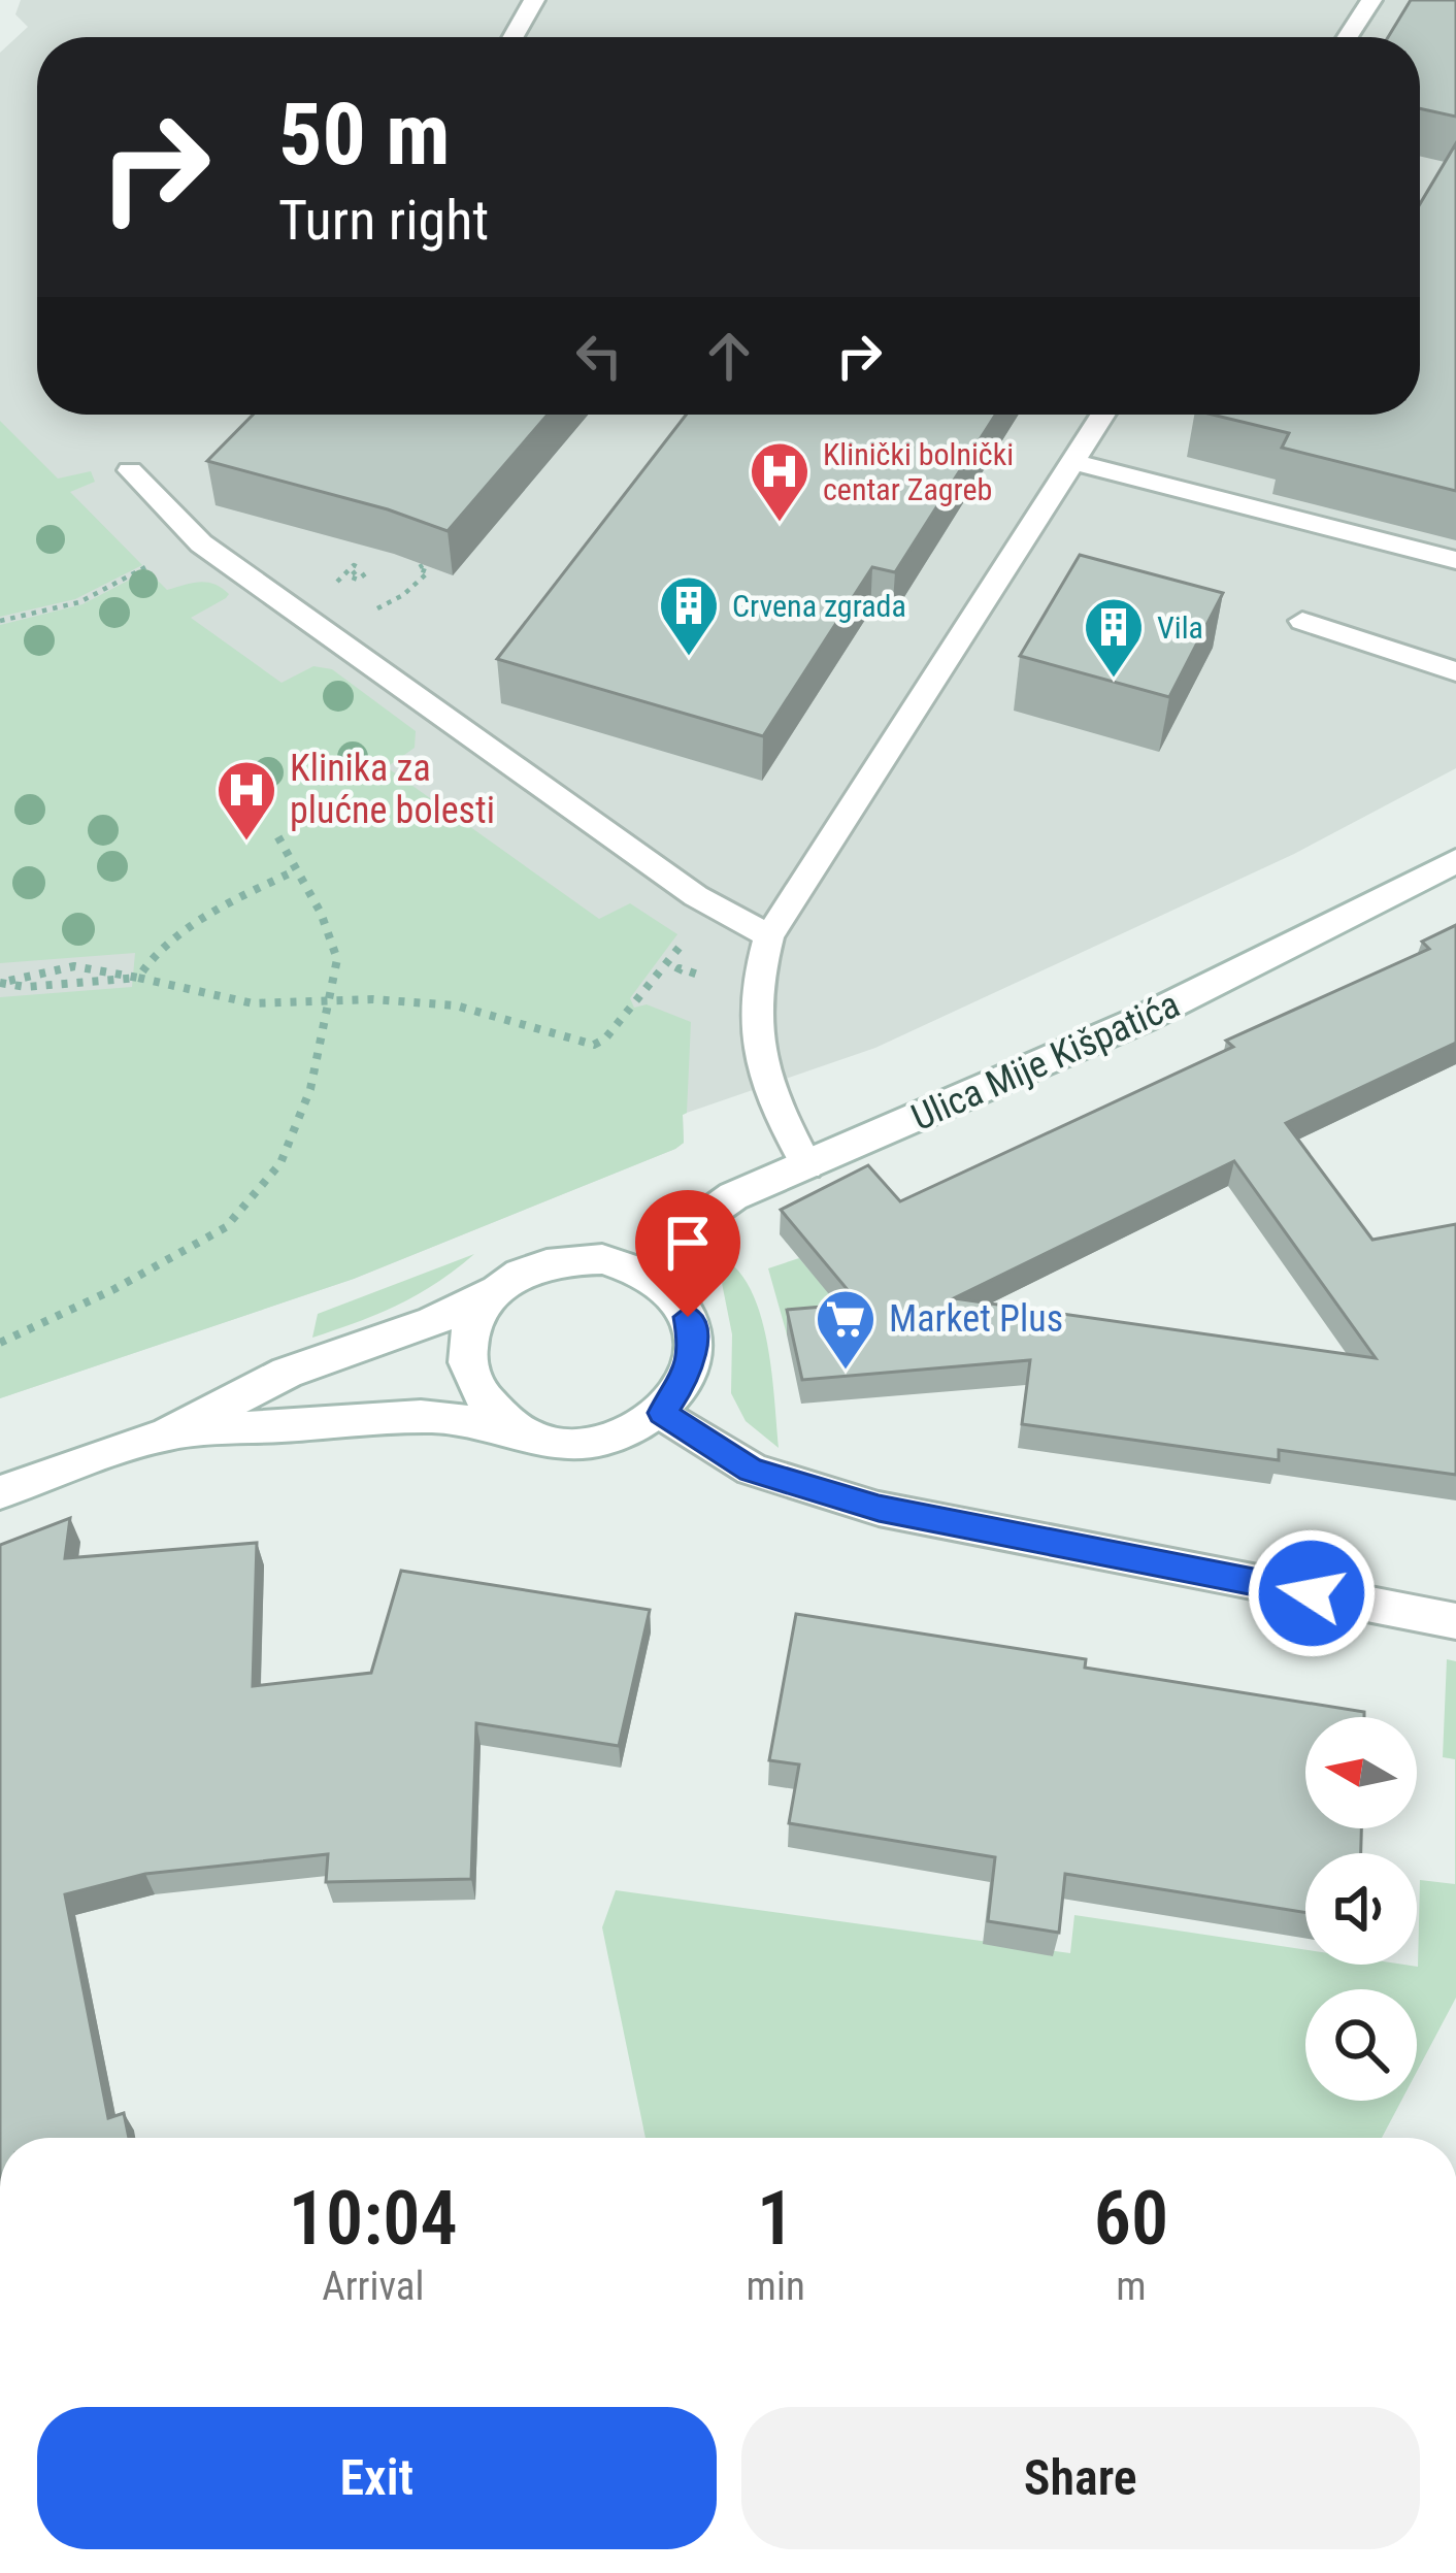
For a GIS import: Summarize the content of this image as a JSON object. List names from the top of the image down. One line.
{"streets":{"main road":["Ulica Mije Kišpatića"]},"places":{"hospital":["Klinički bolnički centar Zagreb","Klinika za plućne bolesti"],"building":["Crvena zgrada","Vila"],"supermarket":["Market Plus"]},"north":"left","page":{"turn":["50 m","Turn right"],"eta":["10:04","Arrival","1","min","60","m"],"buttons":["Exit","Share"]}}
